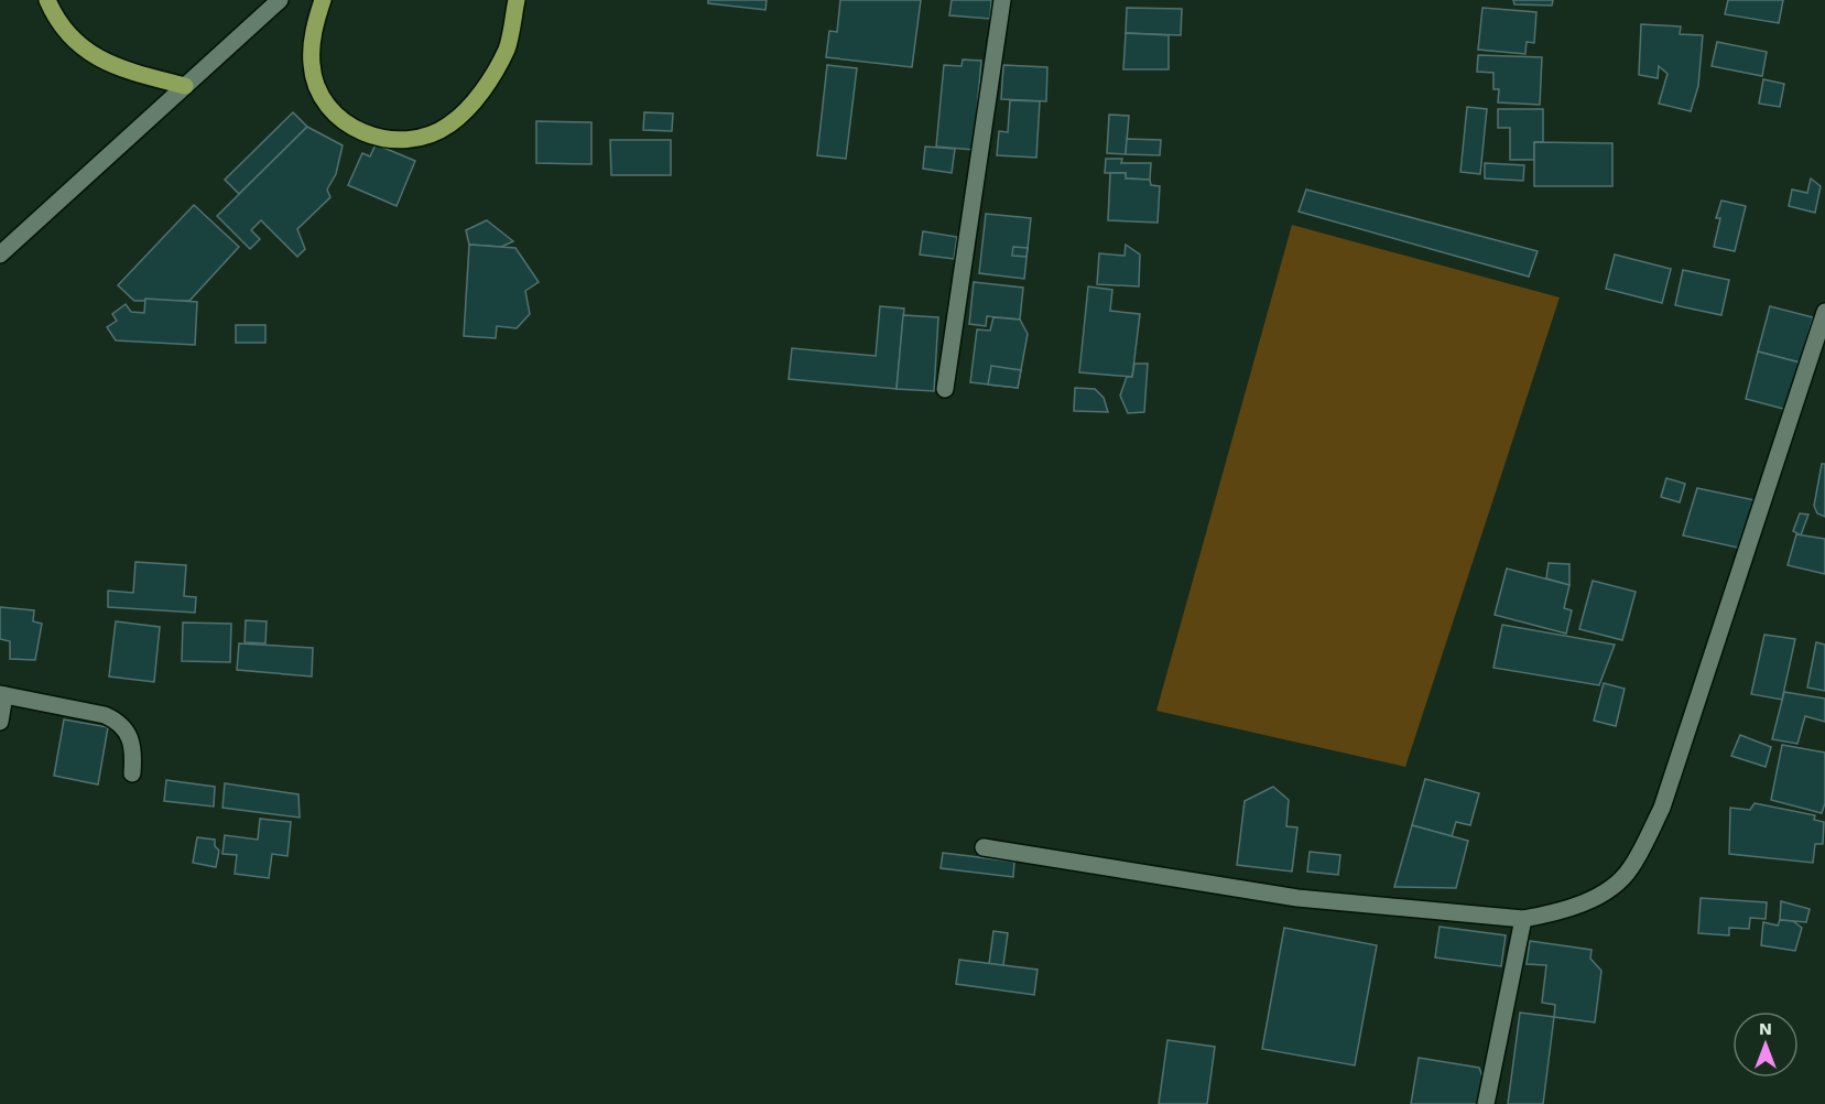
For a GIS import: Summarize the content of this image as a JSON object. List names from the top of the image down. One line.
{"north":"top"}
